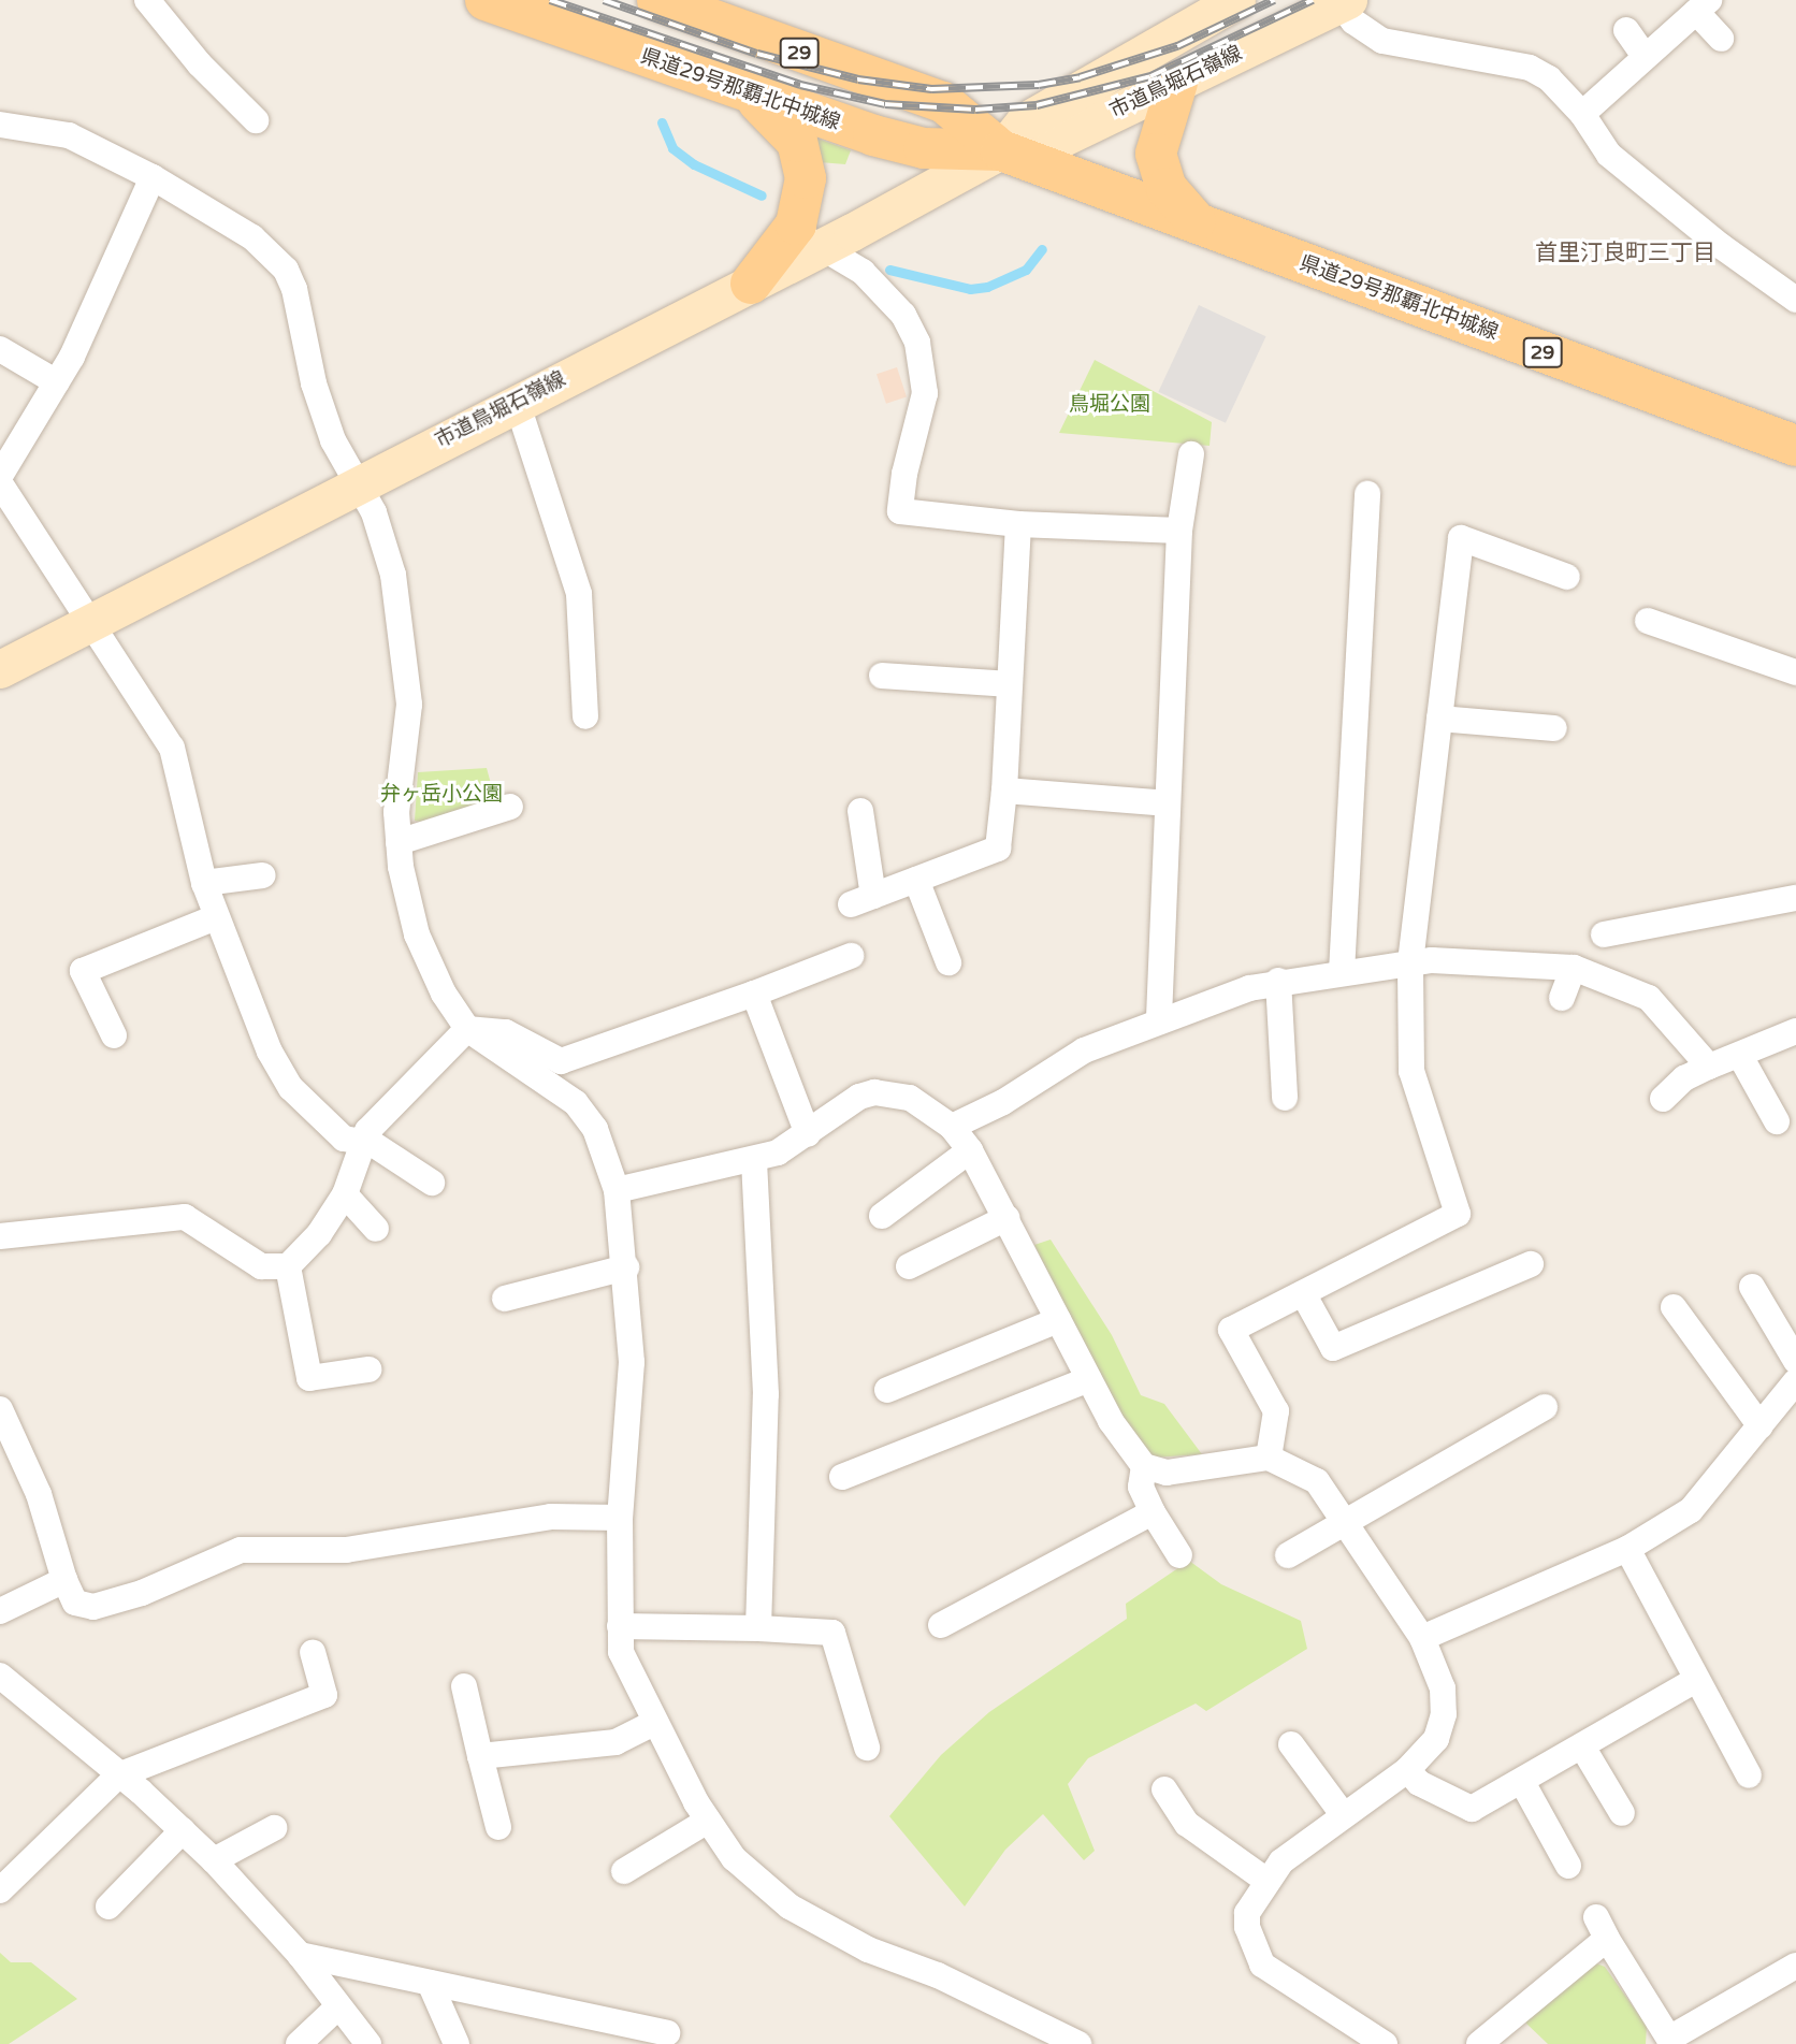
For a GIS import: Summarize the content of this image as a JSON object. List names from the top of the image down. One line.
{"streets":{"main road":["29","県道29号那覇北中城線"],"street":["市道鳥堀石嶺線"]},"crossings":[["市道鳥堀石嶺線","県道29号那覇北中城線"]],"districts":["首里汀良町三丁目"],"parks":["鳥堀公園","弁ヶ岳小公園"]}
